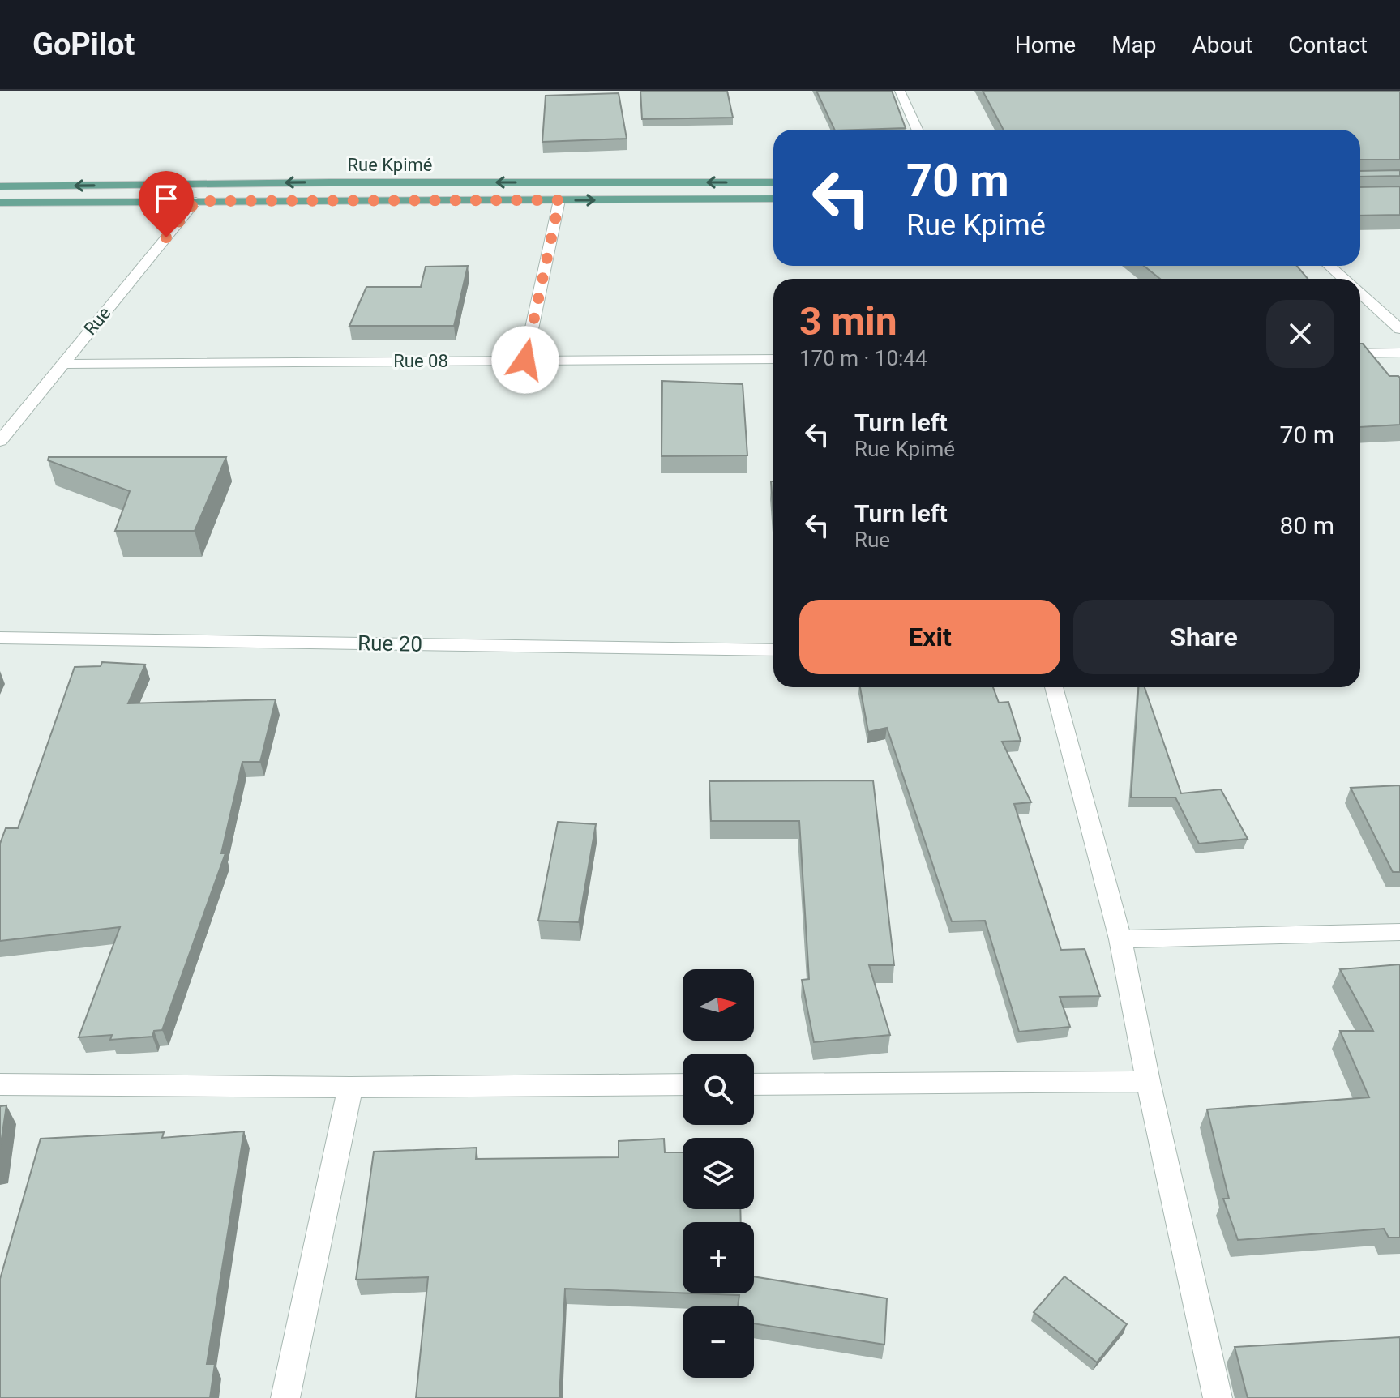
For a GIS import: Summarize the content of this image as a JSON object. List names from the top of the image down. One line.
{"streets":{"main road":["Rue Kpimé"],"street":["Rue","Rue 08","Rue 20"]},"crossings":[["Rue Kpimé","Rue"],["Rue","Rue 08"]],"north":"right","page":{"header":"GoPilot","nav":["Home","Map","About","Contact"],"turn":["70 m","Rue Kpimé"],"heading":["3 min","170 m · 10:44"],"list":[{"name":"Turn left","note":"Rue Kpimé","value":"70 m"},{"name":"Turn left","note":"Rue","value":"80 m"}],"buttons":["Exit","Share"],"map_buttons":["+","−"]}}
